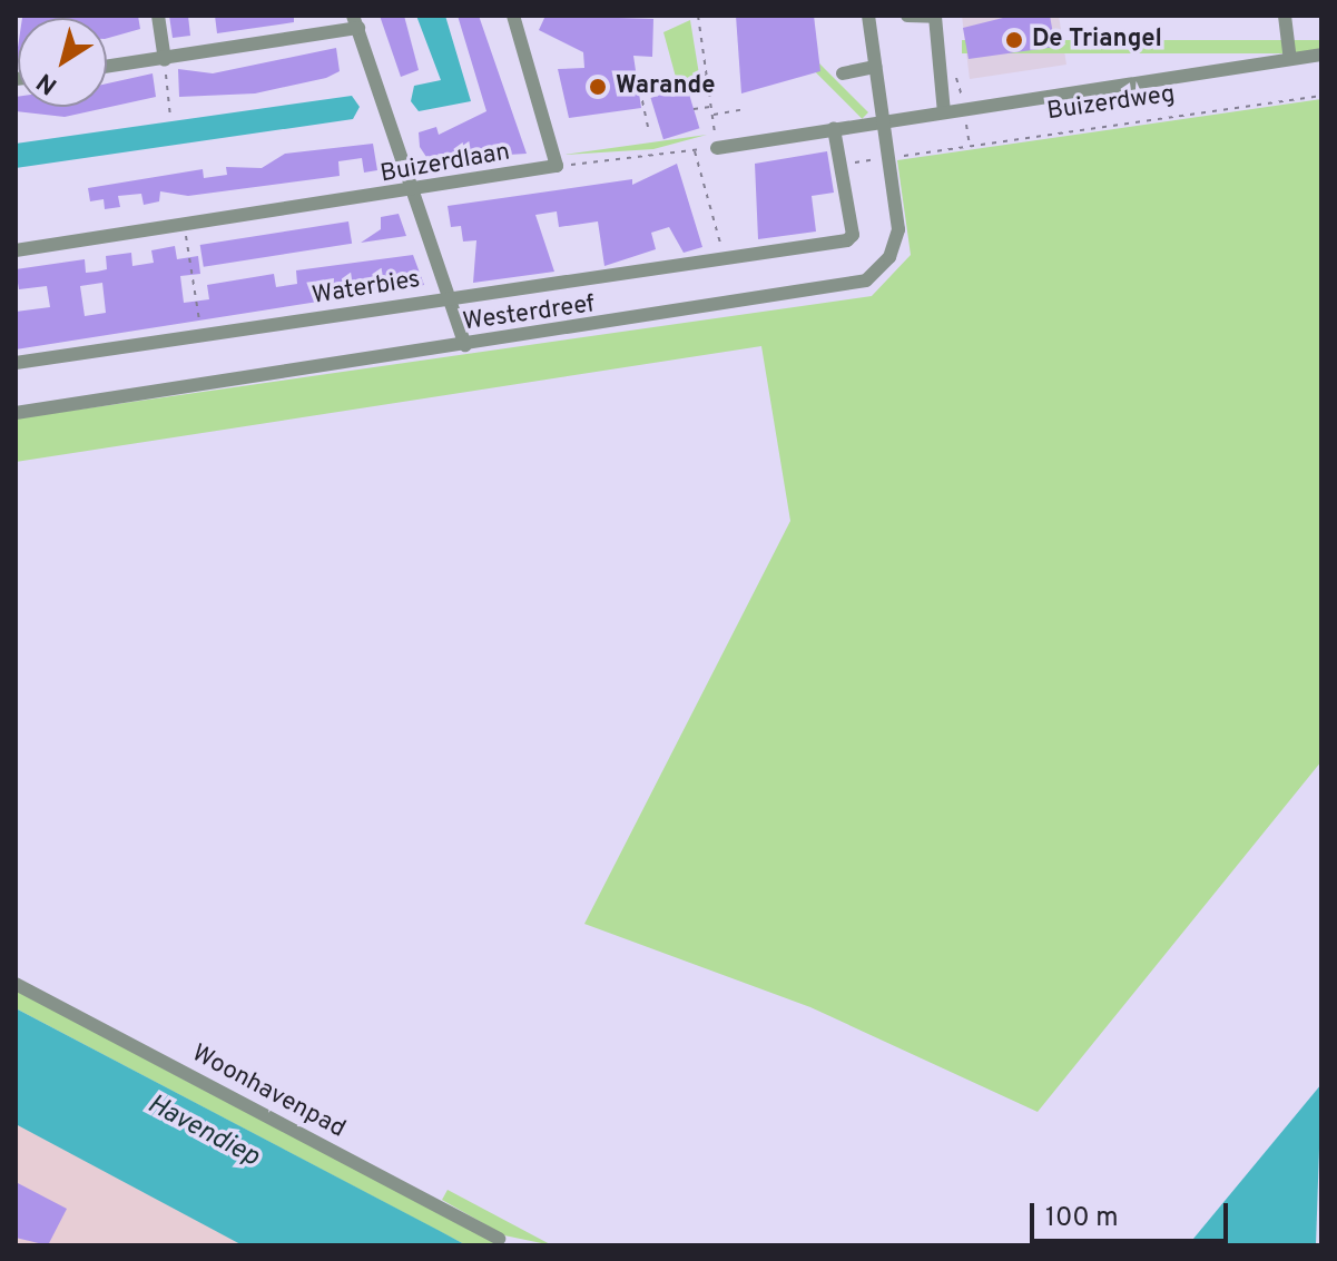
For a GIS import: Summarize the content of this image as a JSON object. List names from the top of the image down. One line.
{"streets":{"street":["Buizerdweg","Buizerdlaan","Waterbies","Westerdreef","Woonhavenpad"]},"crossings":[["Buizerdweg","Westerdreef"]],"water":["Havendiep"],"places":["De Triangel","Warande"],"scale_bar":"100 m","north":"bottom left"}
